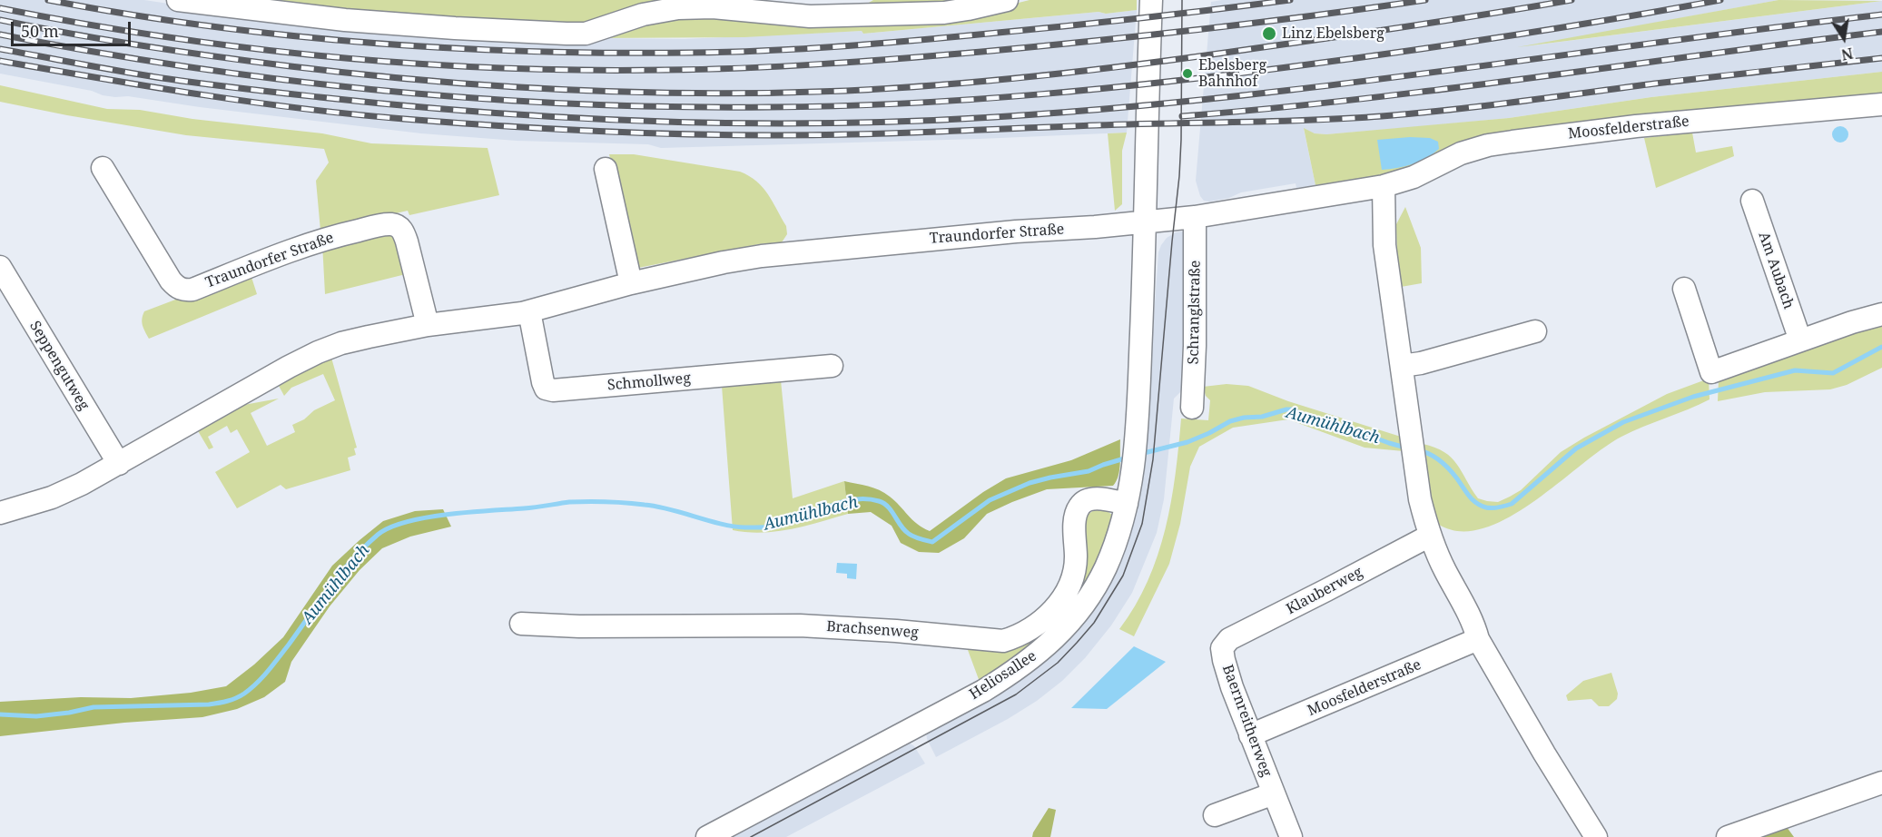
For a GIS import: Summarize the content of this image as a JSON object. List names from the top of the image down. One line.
{"streets":{"street":["Moosfelderstraße","Traundorfer Straße","Am Aubach","Schranglstraße","Seppengutweg","Schmollweg","Klauberweg","Brachsenweg","Heliosallee","Baernreitherweg"]},"crossings":[["Moosfelderstraße","Traundorfer Straße"],["Moosfelderstraße","Schranglstraße"],["Moosfelderstraße","Heliosallee"],["Moosfelderstraße","Baernreitherweg"],["Traundorfer Straße","Seppengutweg"],["Traundorfer Straße","Schmollweg"],["Traundorfer Straße","Heliosallee"],["Klauberweg","Baernreitherweg"],["Brachsenweg","Heliosallee"]],"water":["Aumühlbach"],"places":["Linz Ebelsberg","Ebelsberg Bahnhof"],"scale_bar":"50 m","north":"bottom"}
